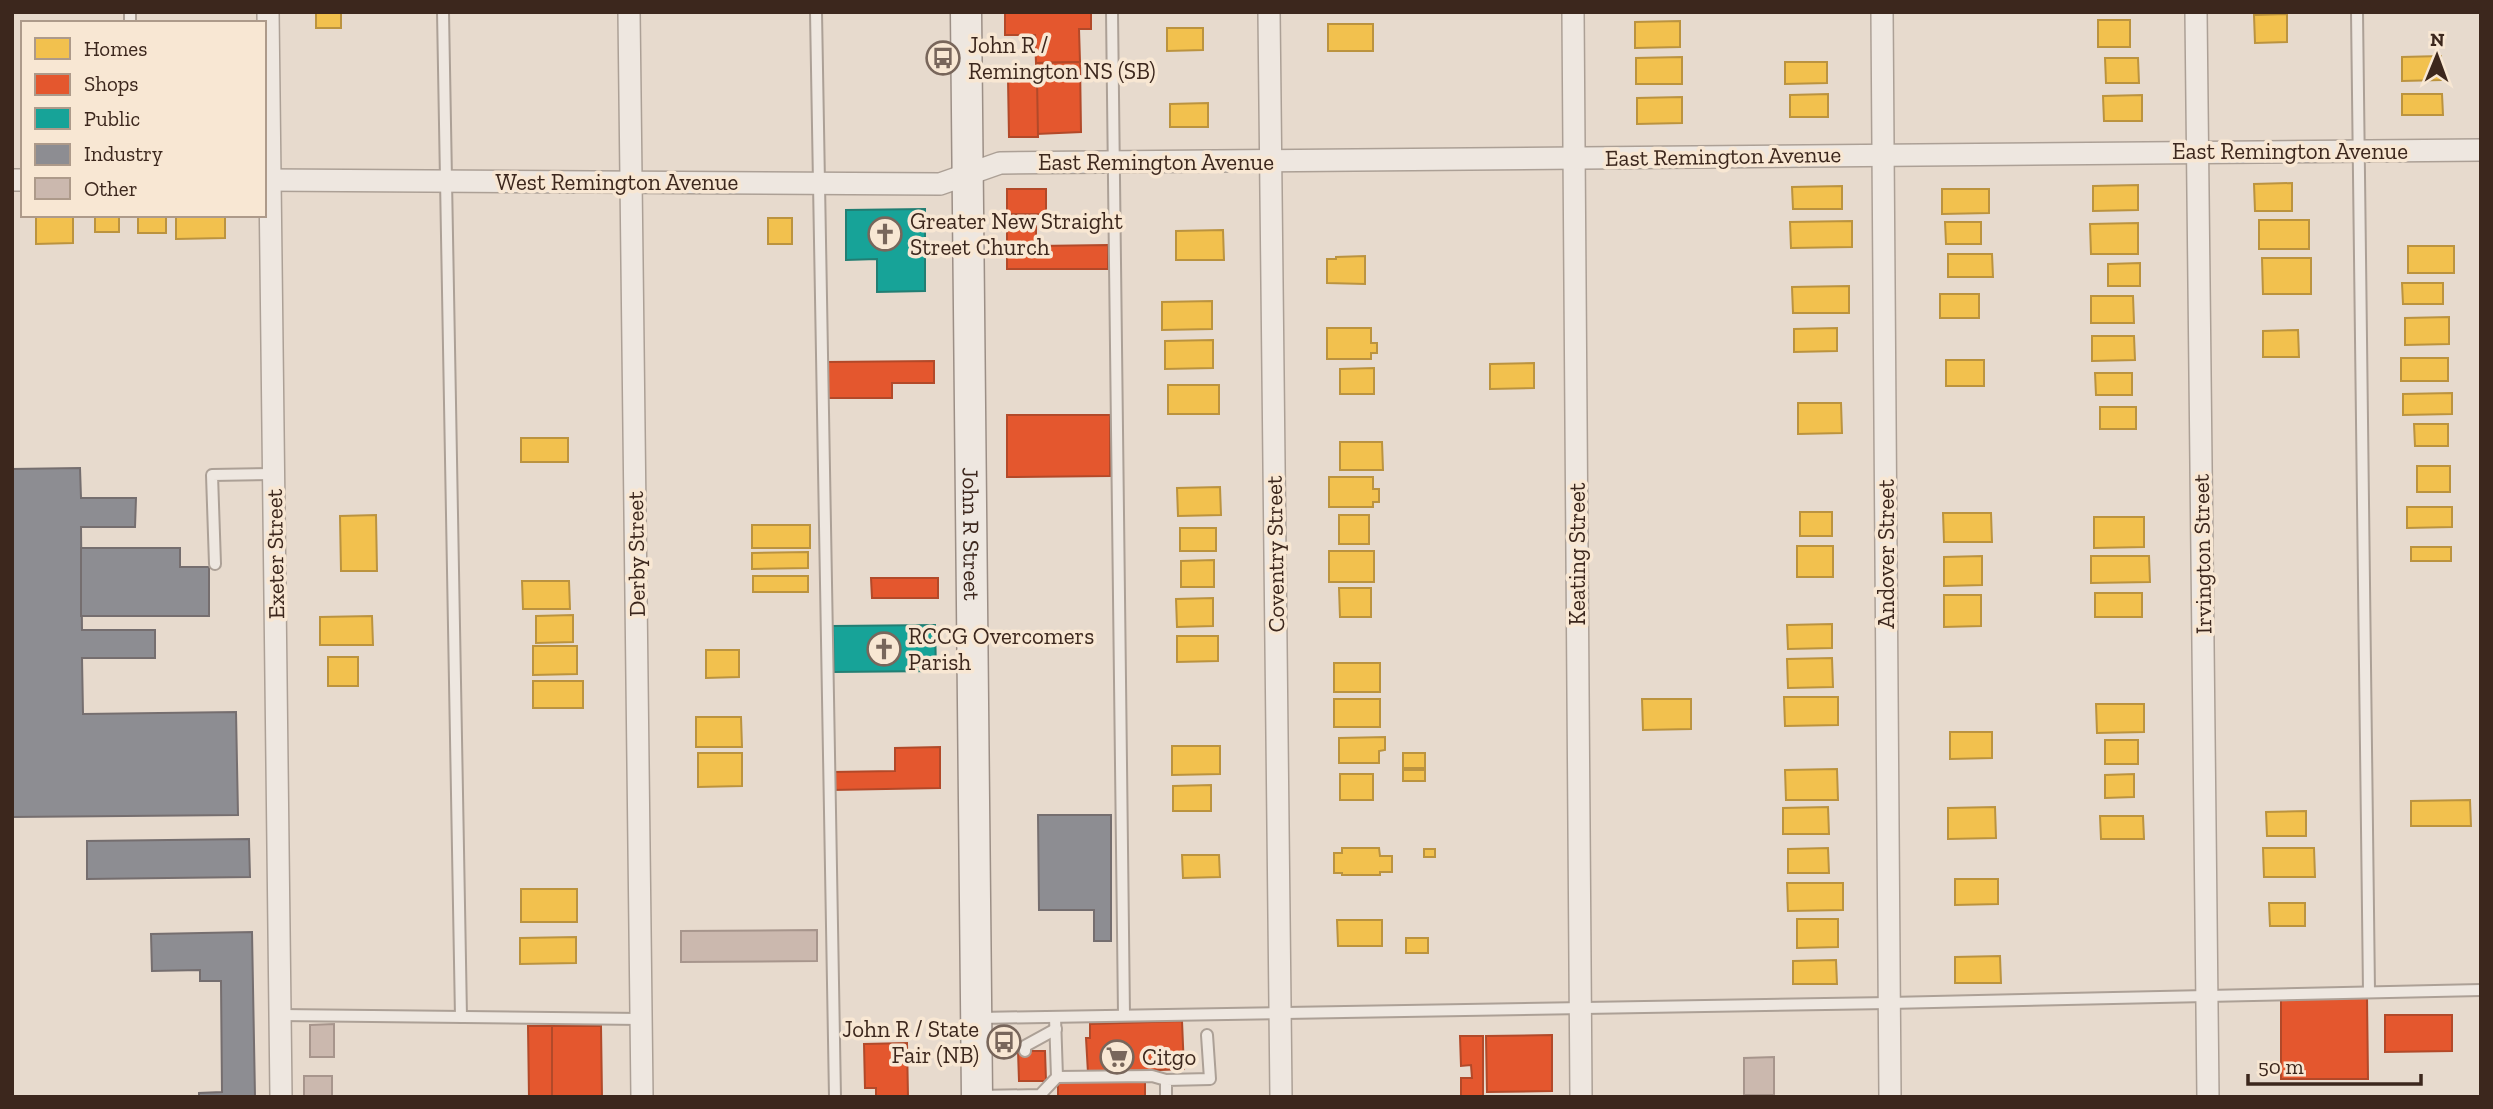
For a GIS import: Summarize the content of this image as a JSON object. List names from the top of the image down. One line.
{"streets":{"main road":["John R Street"],"street":["East Remington Avenue","West Remington Avenue","Exeter Street","Derby Street","Coventry Street","Keating Street","Andover Street","Irvington Street"]},"crossings":[["East Remington Avenue","West Remington Avenue"],["East Remington Avenue","John R Street"],["East Remington Avenue","Coventry Street"],["East Remington Avenue","Keating Street"],["East Remington Avenue","Andover Street"],["East Remington Avenue","Irvington Street"],["West Remington Avenue","John R Street"],["West Remington Avenue","Exeter Street"],["West Remington Avenue","Derby Street"]],"places":{"bus stop":["John R / Remington NS (SB)","John R / State Fair (NB)"],"church":["Greater New Straight Street Church","RCCG Overcomers Parish"],"supermarket":["Citgo"]},"legend":["Homes","Shops","Public","Industry","Other"],"scale_bar":"50 m","north":"top"}
